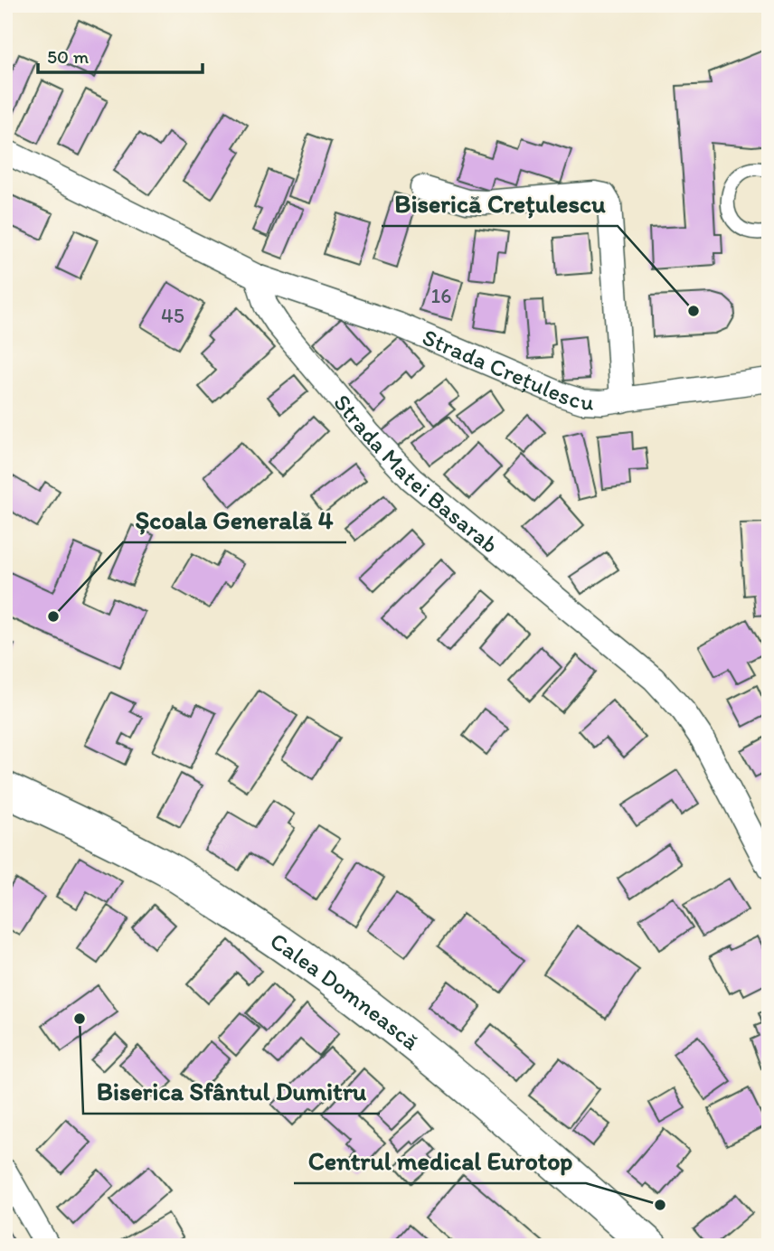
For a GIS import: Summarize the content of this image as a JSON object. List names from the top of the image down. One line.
{"streets":{"main road":["Calea Domnească"],"street":["Strada Crețulescu","Strada Matei Basarab"]},"crossings":[["Strada Crețulescu","Strada Matei Basarab"]],"places":["Biserică Crețulescu","Școala Generală 4","Biserica Sfântul Dumitru","Centrul medical Eurotop"],"house_numbers":["16","45"],"scale_bar":"50 m"}
